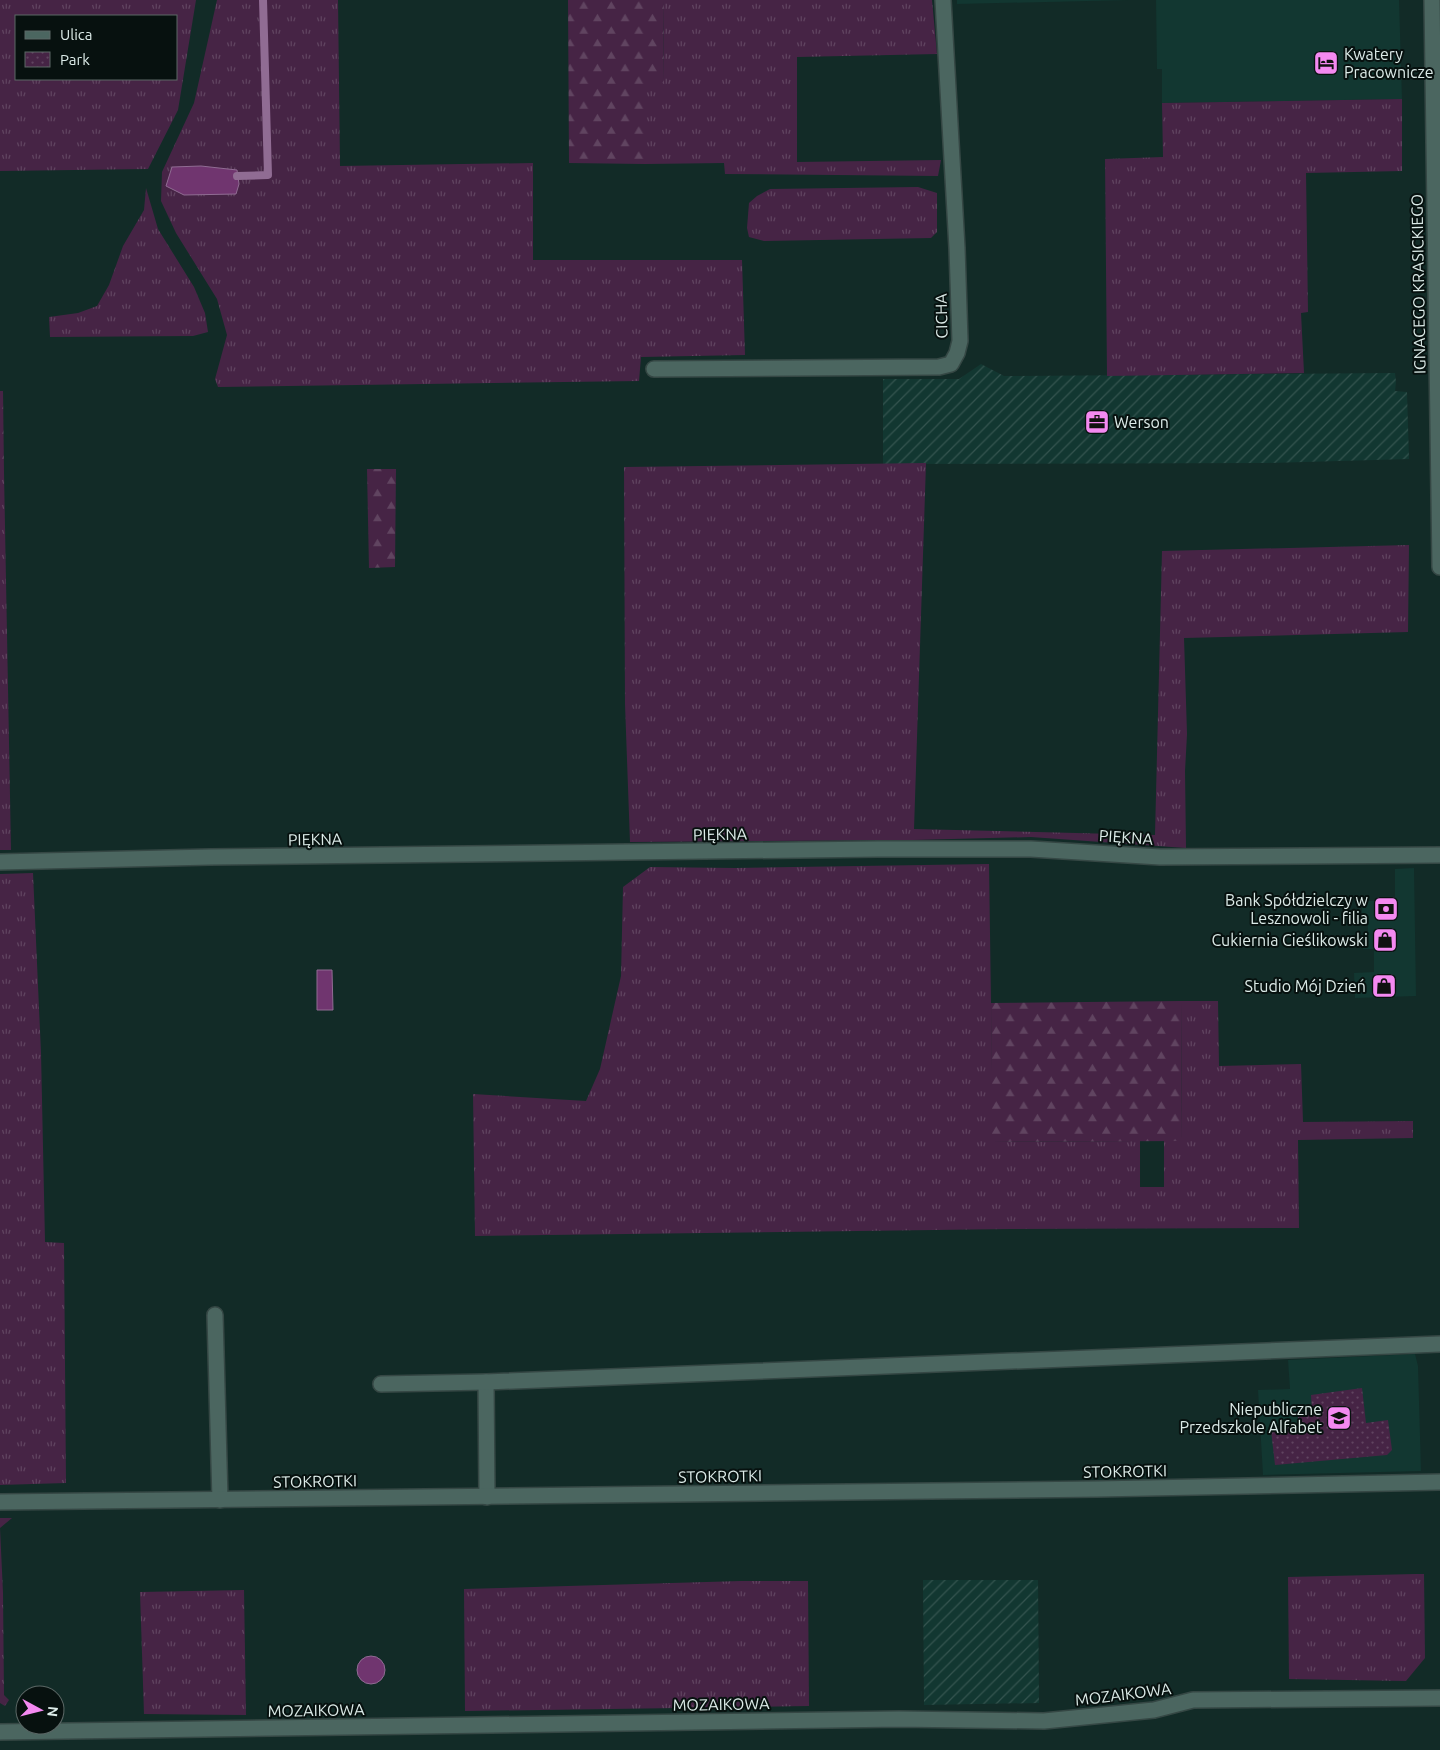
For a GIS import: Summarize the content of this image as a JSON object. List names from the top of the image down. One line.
{"streets":{"street":["IGNACEGO KRASICKIEGO","CICHA","PIĘKNA","STOKROTKI","MOZAIKOWA"]},"places":{"hotel":["Kwatery Pracownicze"],"office":["Werson"],"bank":["Bank Spółdzielczy w Lesznowoli - filia"],"shop":["Cukiernia Cieślikowski","Studio Mój Dzień"],"school or university":["Niepubliczne Przedszkole Alfabet"]},"legend":["Ulica","Park"],"north":"right"}
